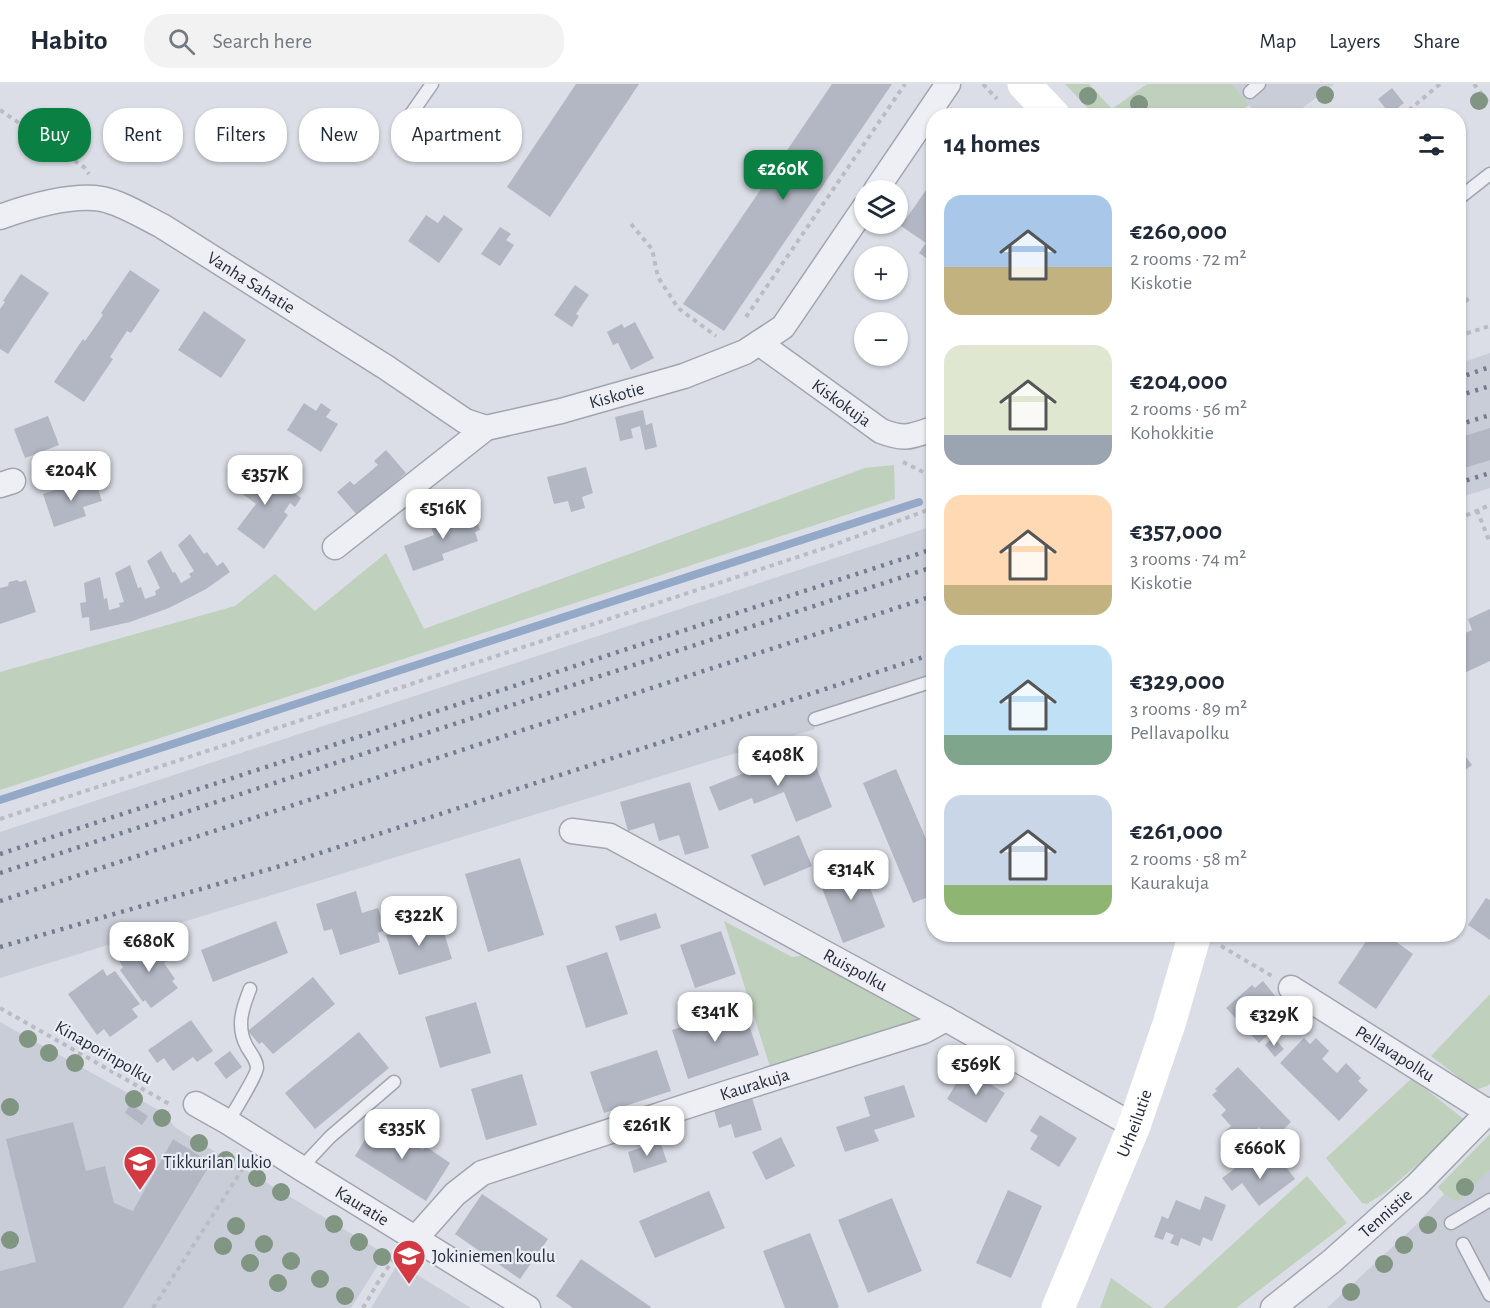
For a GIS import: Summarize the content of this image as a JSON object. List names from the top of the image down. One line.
{"streets":{"main road":["Urheilutie"],"street":["Vanha Sahatie","Kiskotie","Kiskokuja","Ruispolku","Pellavapolku","Kaurakuja","Kauratie","Tennistie"],"path":["Kinaporinpolku"]},"crossings":[["Vanha Sahatie","Kiskotie"],["Kiskotie","Kiskokuja"],["Ruispolku","Kaurakuja"],["Ruispolku","Urheilutie"],["Kinaporinpolku","Kauratie"],["Pellavapolku","Tennistie"],["Kaurakuja","Kauratie"]],"places":{"school or university":["Tikkurilan lukio","Jokiniemen koulu"]},"page":{"header":"Habito","search":"Search here","nav":["Map","Layers","Share"],"chip":["Buy","Rent","Filters","New","Apartment"],"heading":"14 homes","price":["€260K","€204K","€357K","€516K","€408K","€314K","€322K","€680K","€341K","€329K","€569K","€261K","€335K","€660K"],"map_buttons":["+","−"],"list":[{"name":"€260,000","note":"2 rooms · 72 m² · Kiskotie"},{"name":"€204,000","note":"2 rooms · 56 m² · Kohokkitie"},{"name":"€357,000","note":"3 rooms · 74 m² · Kiskotie"},{"name":"€329,000","note":"3 rooms · 89 m² · Pellavapolku"},{"name":"€261,000","note":"2 rooms · 58 m² · Kaurakuja"}]}}
